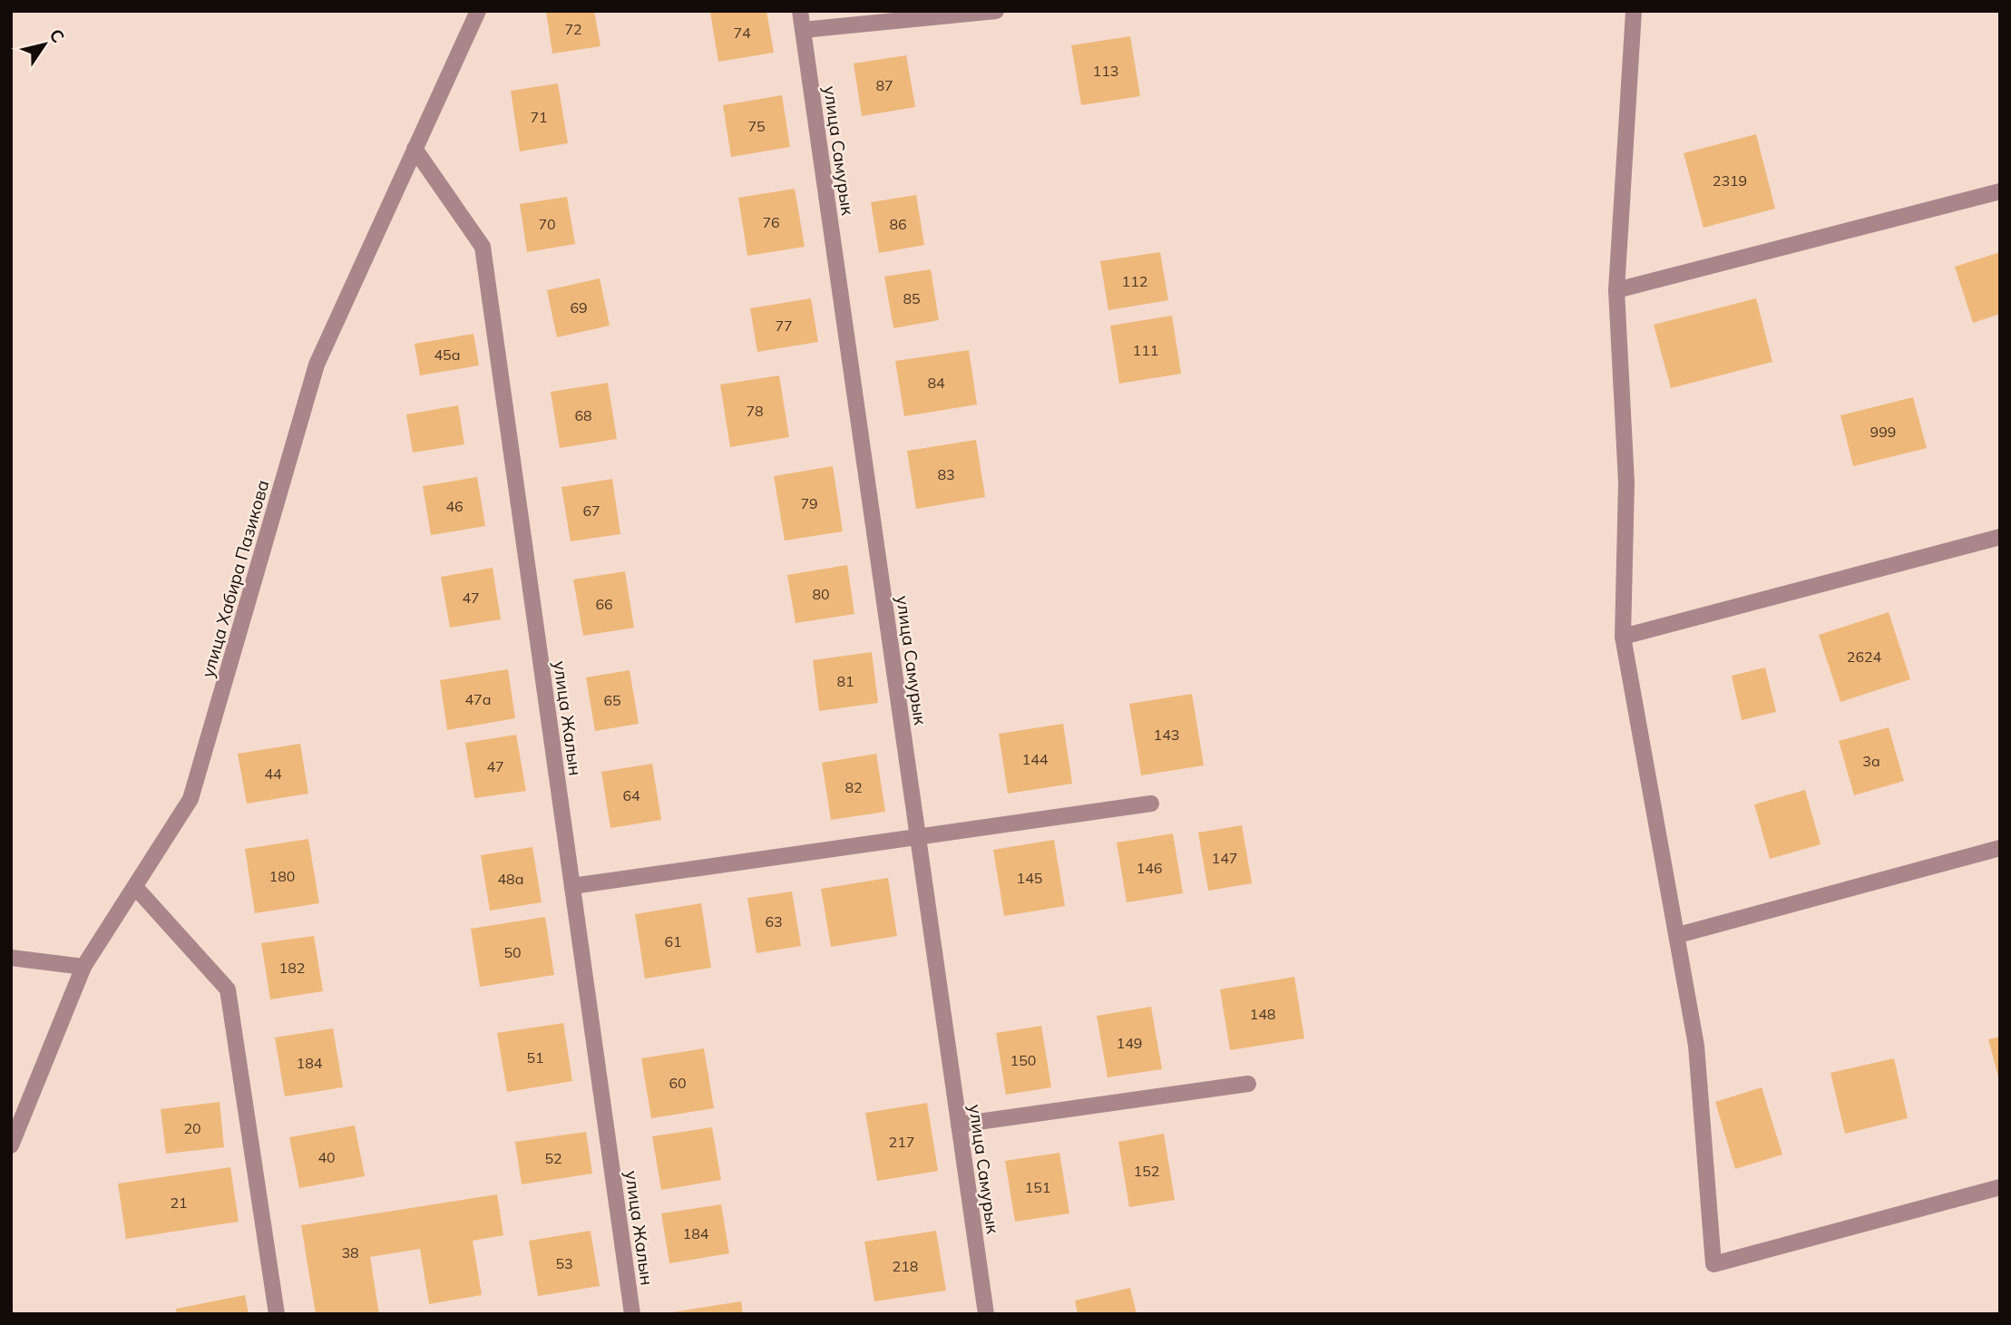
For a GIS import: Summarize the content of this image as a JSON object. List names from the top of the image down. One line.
{"streets":{"street":["улица Самурык","улица Хабира Пазикова","улица Жалын"]},"crossings":[["улица Хабира Пазикова","улица Жалын"]],"house_numbers":["72","74","113","87","71","75","2319","76","70","86","112","85","69","77","111","45а","84","78","68","999","83","79","46","67","80","47","66","2624","81","47а","65","143","144","3а","47","44","82","64","147","146","180","145","48а","63","61","50","182","148","149","51","150","184","60","20","217","40","52","152","151","21","184","38","53","218"],"north":"top right"}
